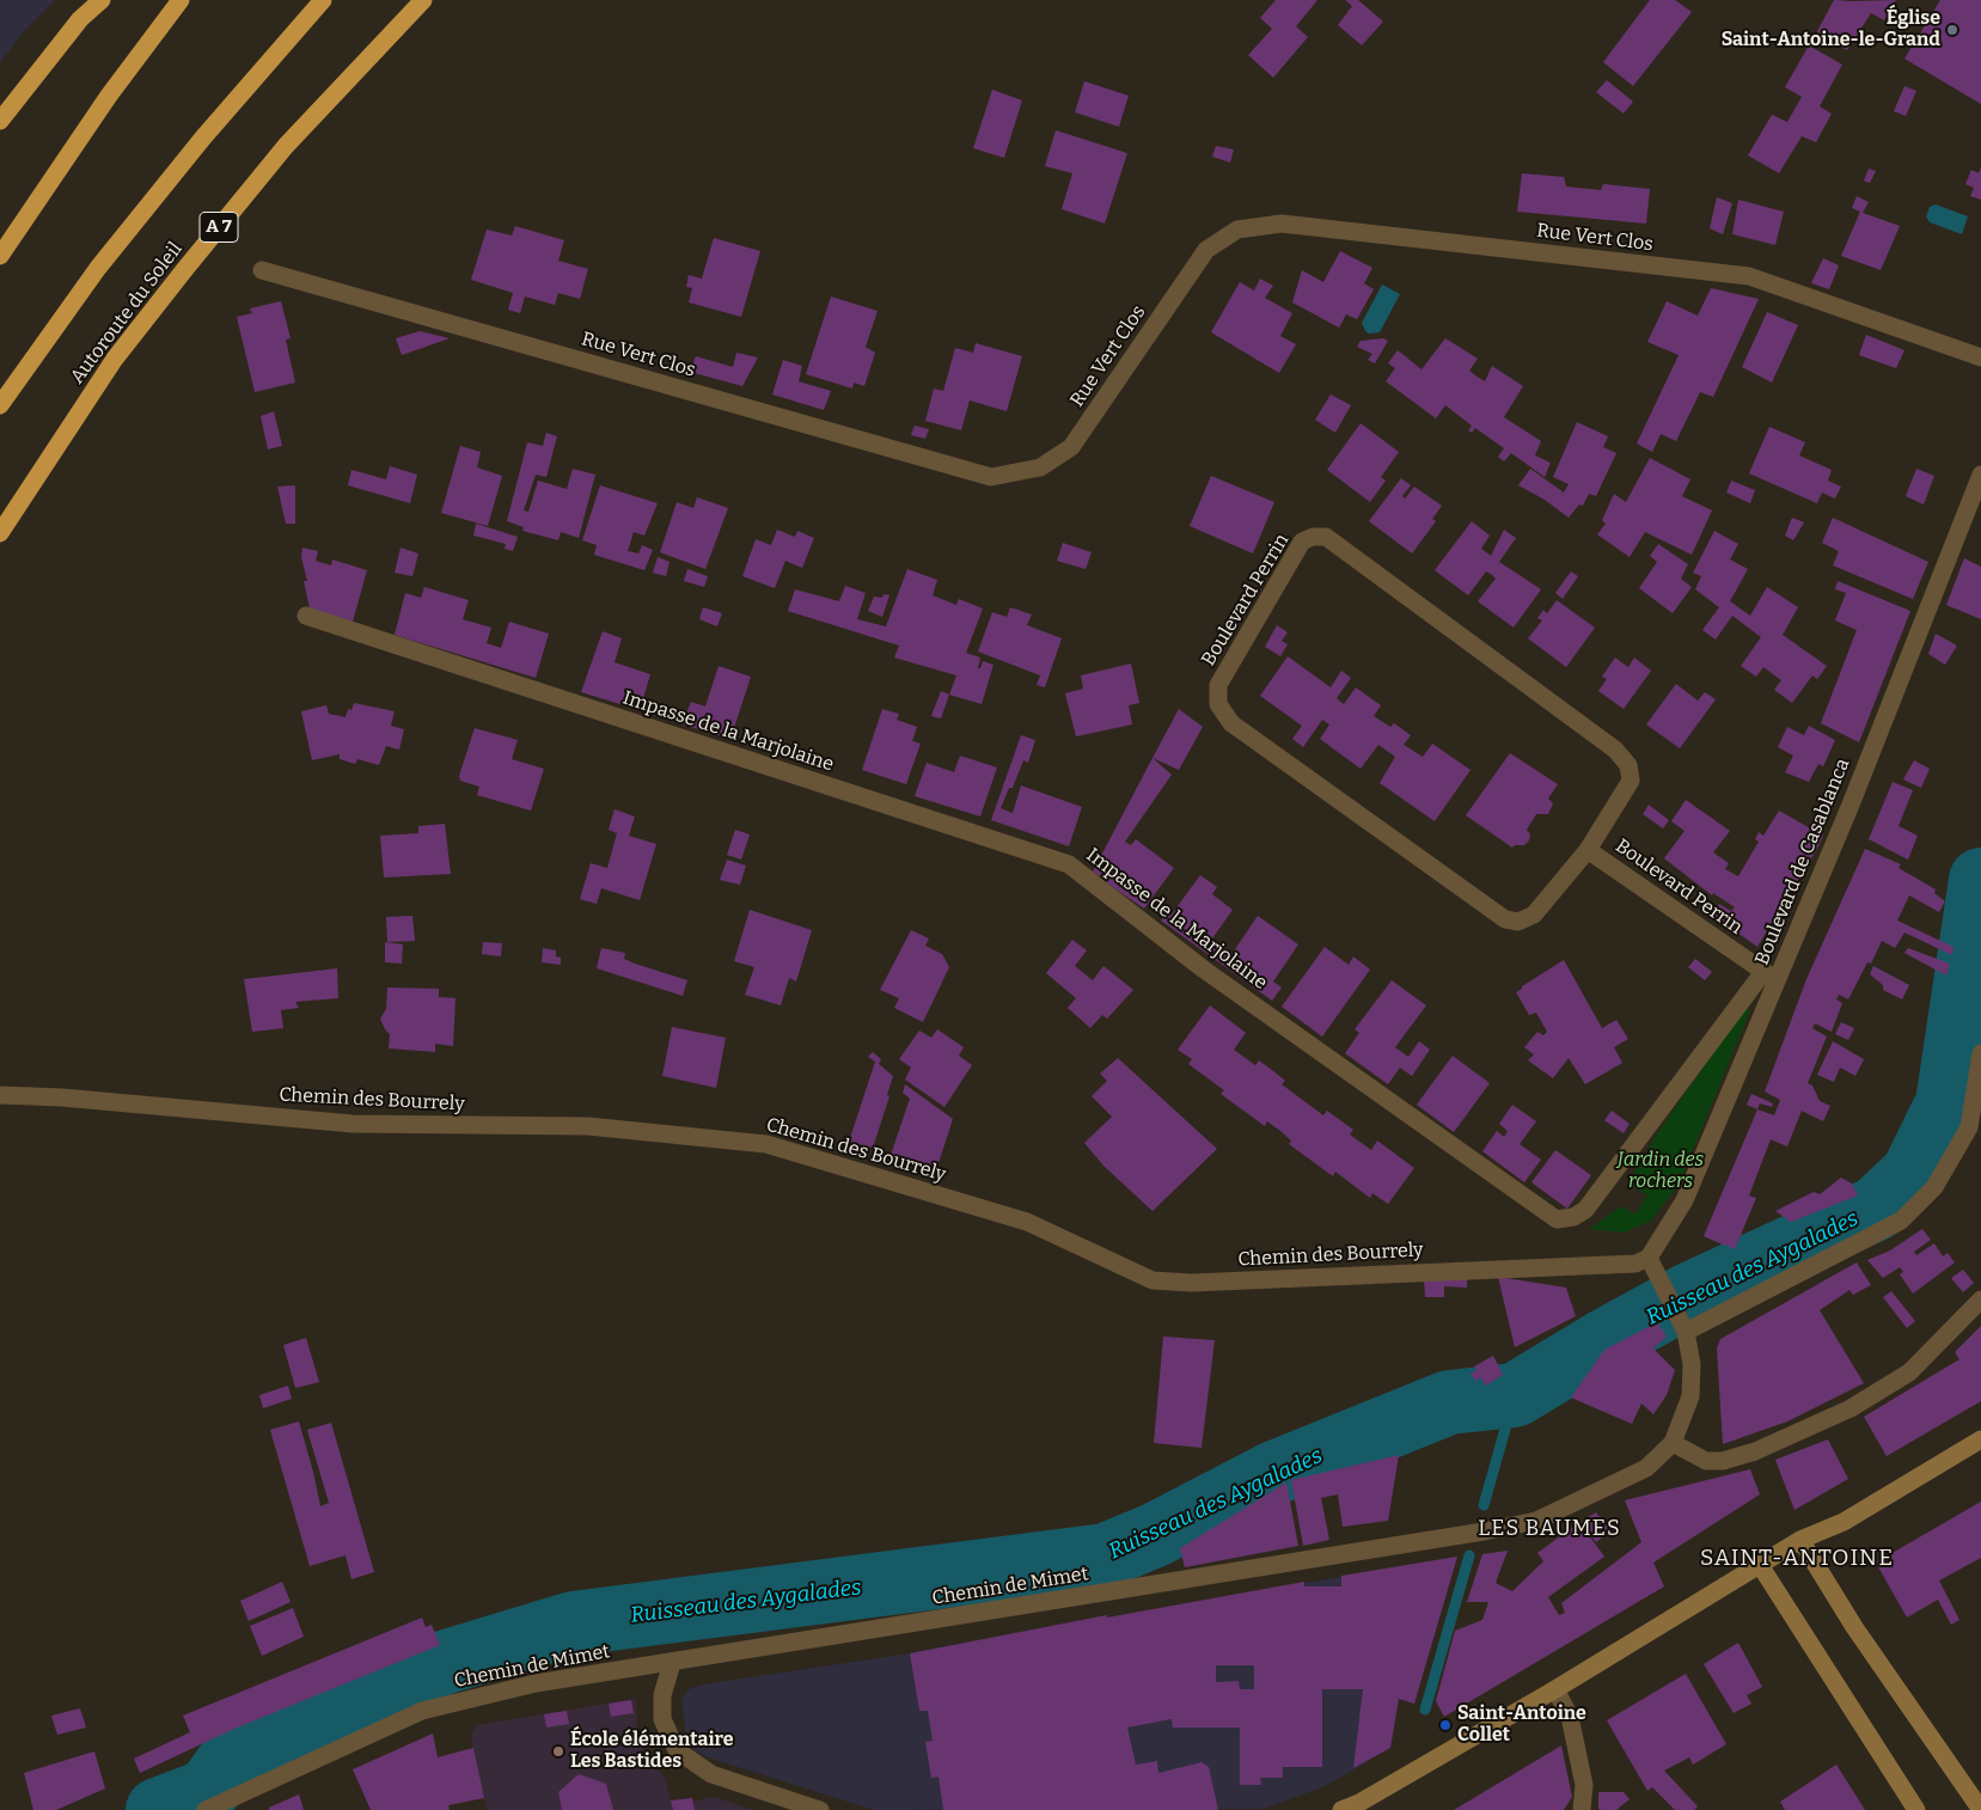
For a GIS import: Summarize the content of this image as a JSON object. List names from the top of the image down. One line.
{"streets":{"highway":["A 7","Autoroute du Soleil"],"street":["Rue Vert Clos","Boulevard Perrin","Impasse de la Marjolaine","Boulevard de Casablanca","Chemin des Bourrely","Chemin de Mimet"]},"crossings":[["Boulevard Perrin","Impasse de la Marjolaine"],["Boulevard Perrin","Boulevard de Casablanca"],["Impasse de la Marjolaine","Boulevard de Casablanca"],["Boulevard de Casablanca","Chemin des Bourrely"]],"districts":["LES BAUMES","SAINT-ANTOINE"],"water":["Ruisseau des Aygalades"],"parks":["Jardin des rochers"],"places":["Église Saint-Antoine-le-Grand","Saint-Antoine Collet","École élémentaire Les Bastides"]}
